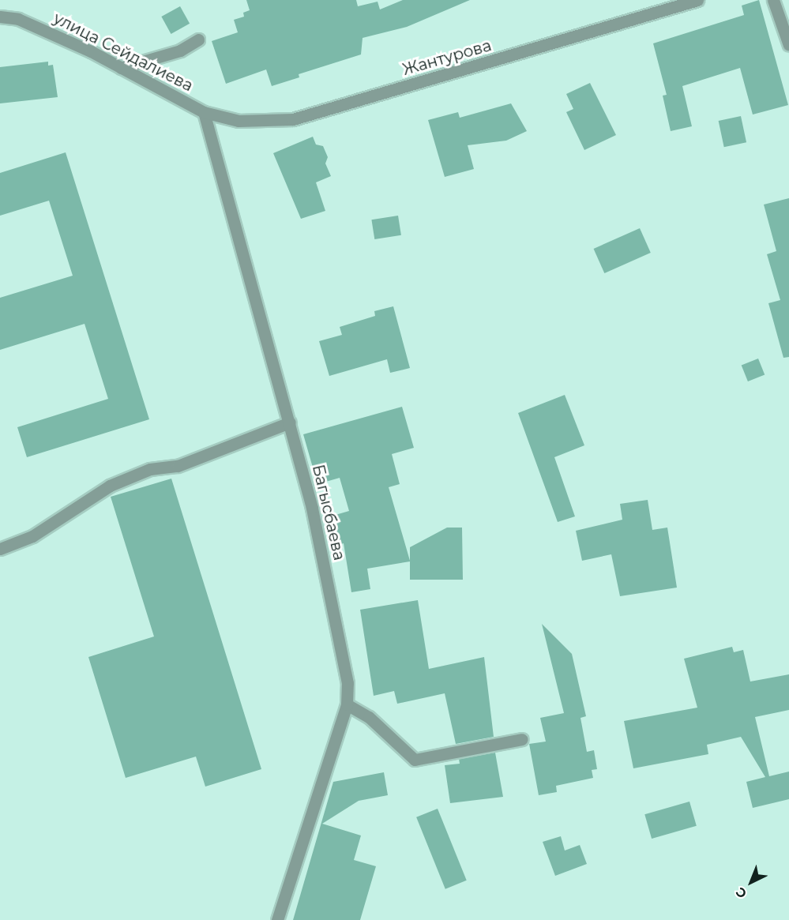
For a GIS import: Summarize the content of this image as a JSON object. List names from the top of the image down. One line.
{"streets":{"street":["улица Сейдалиева","Жантурова","Багысбаева"]},"crossings":[["улица Сейдалиева","Жантурова"],["улица Сейдалиева","Багысбаева"],["Жантурова","Багысбаева"]],"north":"bottom left"}
